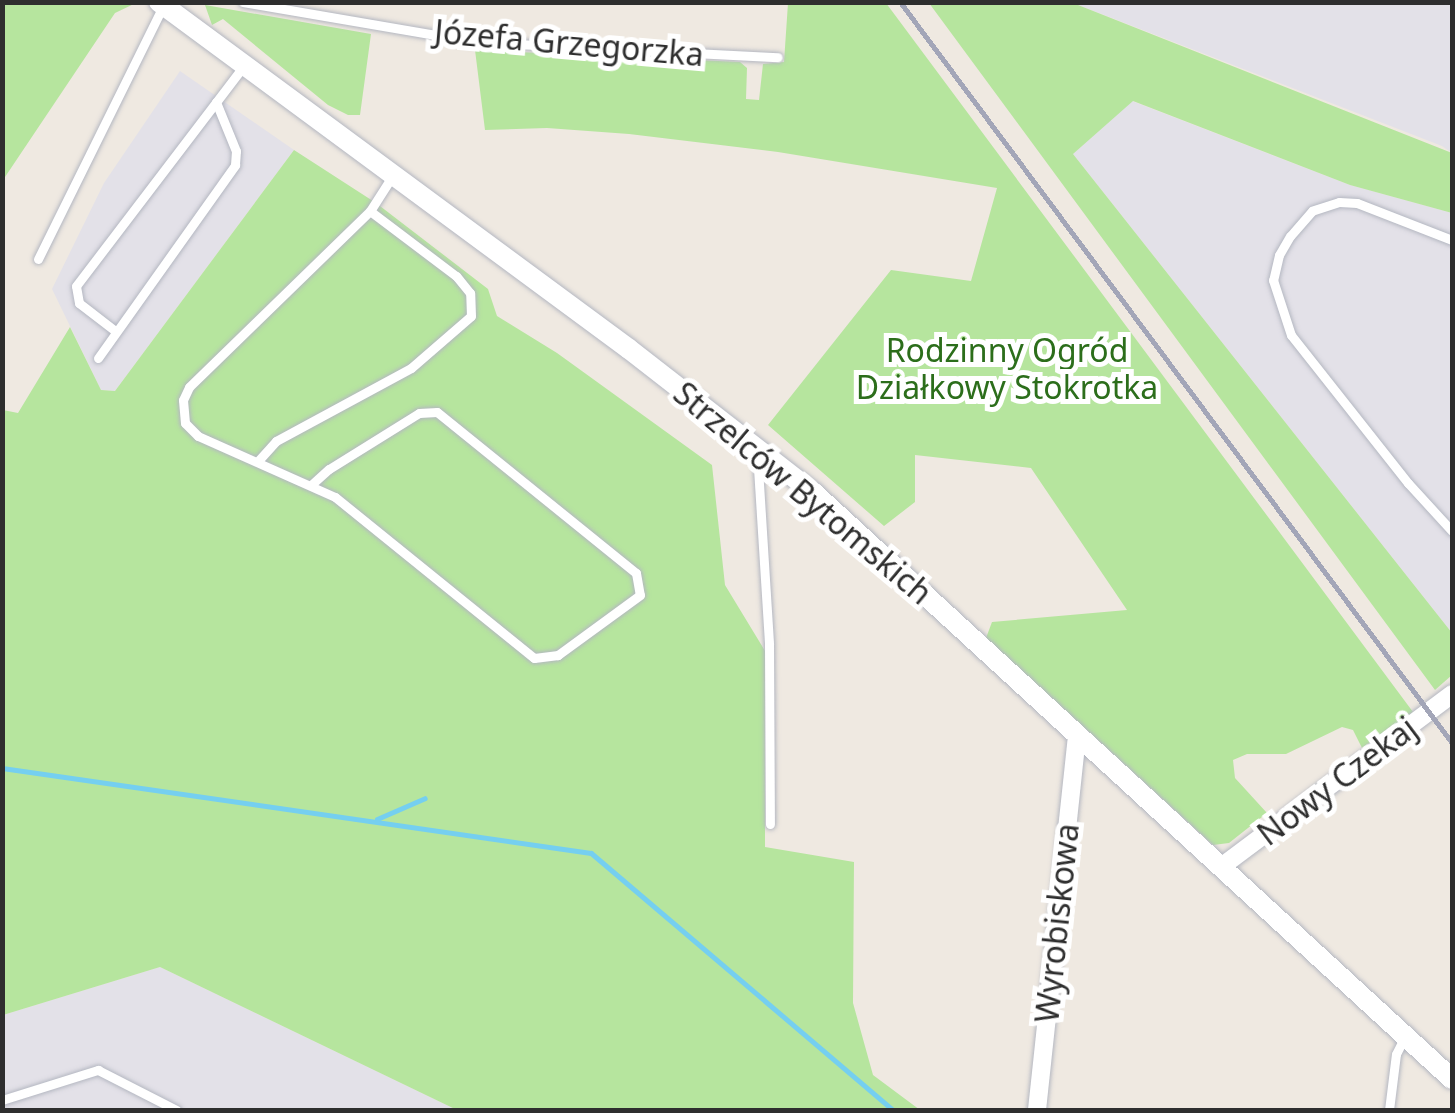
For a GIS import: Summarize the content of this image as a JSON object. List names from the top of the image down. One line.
{"streets":{"street":["Strzelców Bytomskich","Nowy Czekaj","Wyrobiskowa"],"lane":["Józefa Grzegorzka"]},"crossings":[["Strzelców Bytomskich","Nowy Czekaj"],["Strzelców Bytomskich","Wyrobiskowa"]],"parks":["Rodzinny Ogród Działkowy Stokrotka"]}
